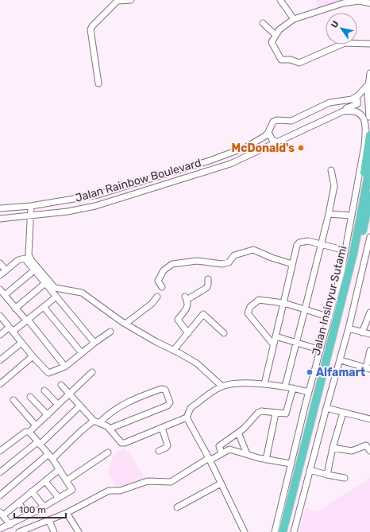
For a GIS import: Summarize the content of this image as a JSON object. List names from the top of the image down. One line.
{"streets":{"highway":["Jalan Insinyur Sutami"],"street":["Jalan Rainbow Boulevard"]},"places":["McDonald's","Alfamart"],"scale_bar":"100 m","north":"top left"}
